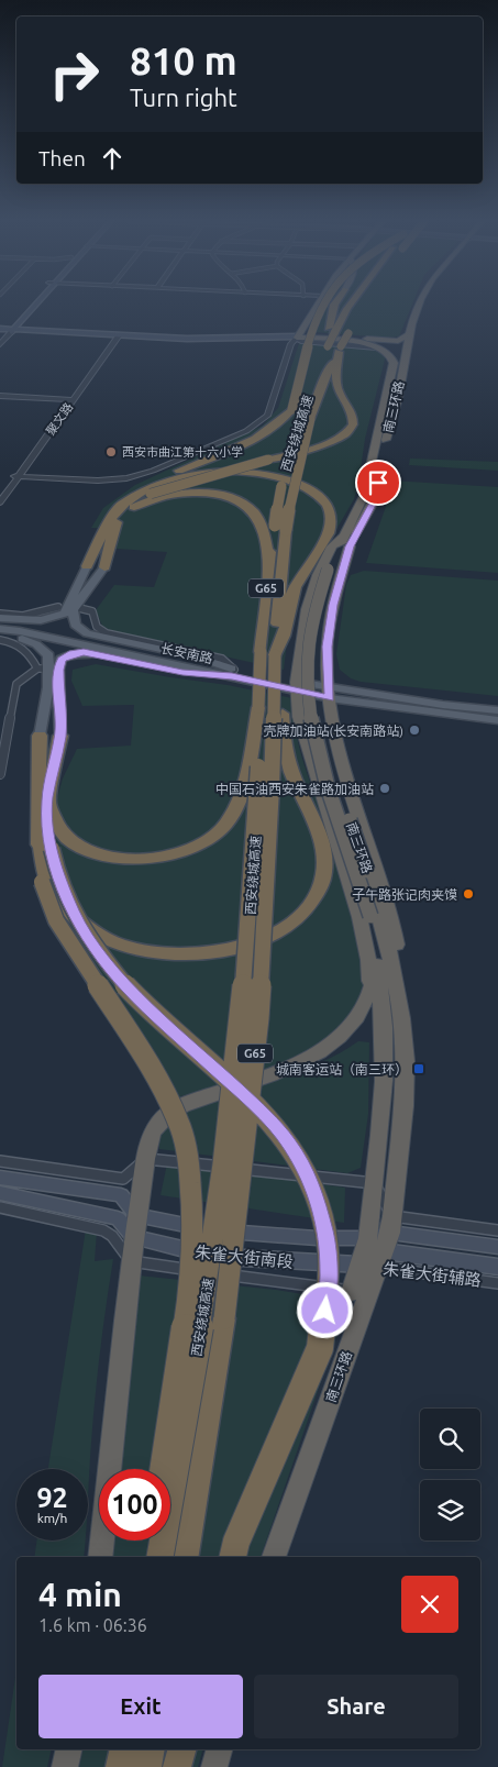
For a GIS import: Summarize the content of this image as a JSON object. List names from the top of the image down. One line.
{"streets":{"highway":["南三环路","西安绕城高速","G65"],"main road":["长安南路","朱雀大街南段"],"street":["聚文路","朱雀大街辅路"]},"crossings":[["南三环路","朱雀大街南段"],["南三环路","朱雀大街辅路"],["朱雀大街南段","朱雀大街辅路"]],"places":{"other":["西安市曲江第十六小学","壳牌加油站(长安南路站)","中国石油西安朱雀路加油站","子午路张记肉夹馍"],"transit":["城南客运站（南三环）"]},"page":{"turn":["810 m","Turn right"],"then":"Then","speed":"92 km/h","limit":"100","heading":["4 min","1.6 km · 06:36"],"buttons":["Exit","Share"]}}
